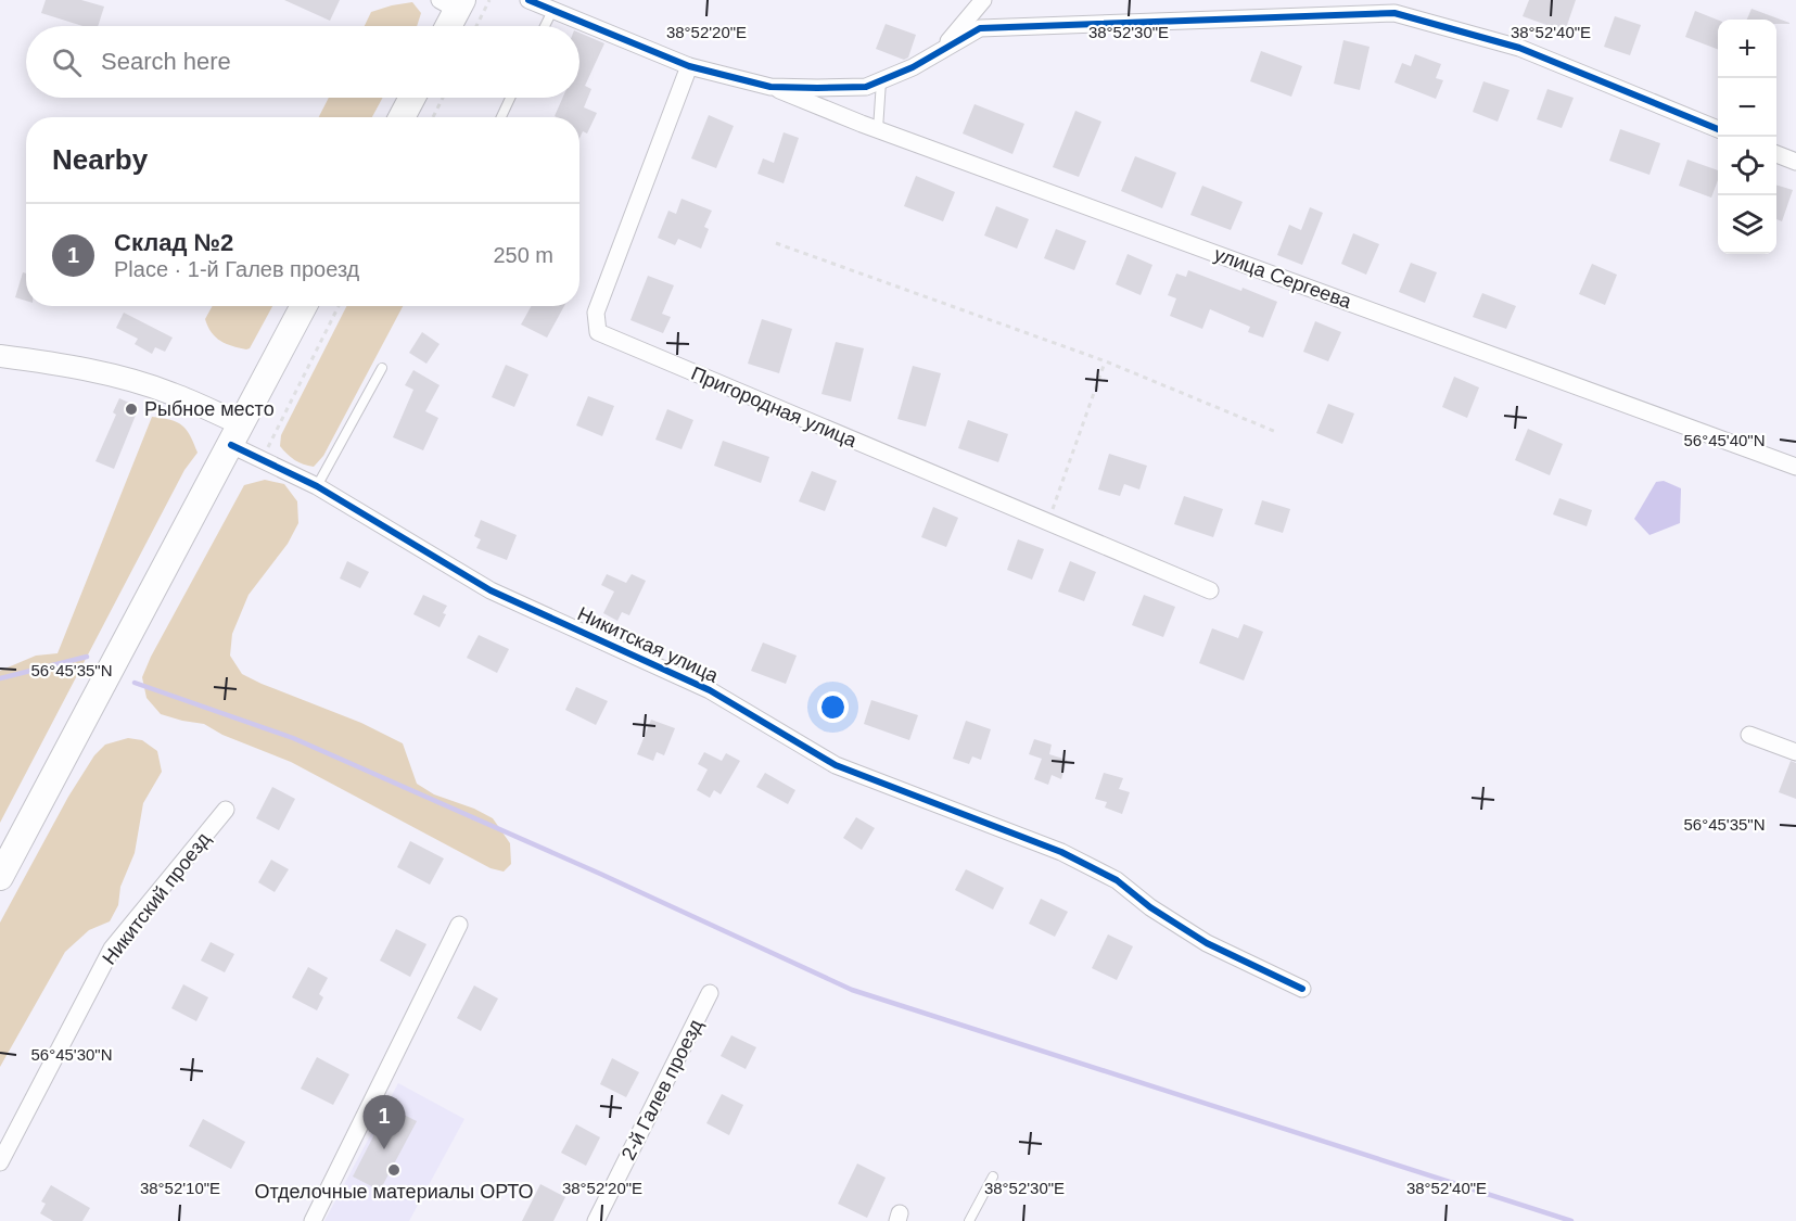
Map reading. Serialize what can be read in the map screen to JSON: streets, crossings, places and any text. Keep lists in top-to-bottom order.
{
  "streets": {
    "street": [
      "улица Сергеева",
      "Пригородная улица",
      "Никитская улица",
      "Никитский проезд",
      "2-й Галев проезд"
    ]
  },
  "places": ["Рыбное место", "Отделочные материалы ОРТО"],
  "page": {
    "map_buttons": ["+", "−"],
    "search": "Search here",
    "heading": "Nearby",
    "list": [
      {
        "mark": "1",
        "name": "Склад №2",
        "note": "Place · 1-й Галев проезд",
        "value": "250 m"
      }
    ],
    "pins": "1"
  },
  "coordinates": [
    "38°52'20\"E",
    "38°52'30\"E",
    "38°52'40\"E",
    "56°45'40\"N",
    "56°45'35\"N",
    "56°45'30\"N",
    "38°52'10\"E"
  ]
}
